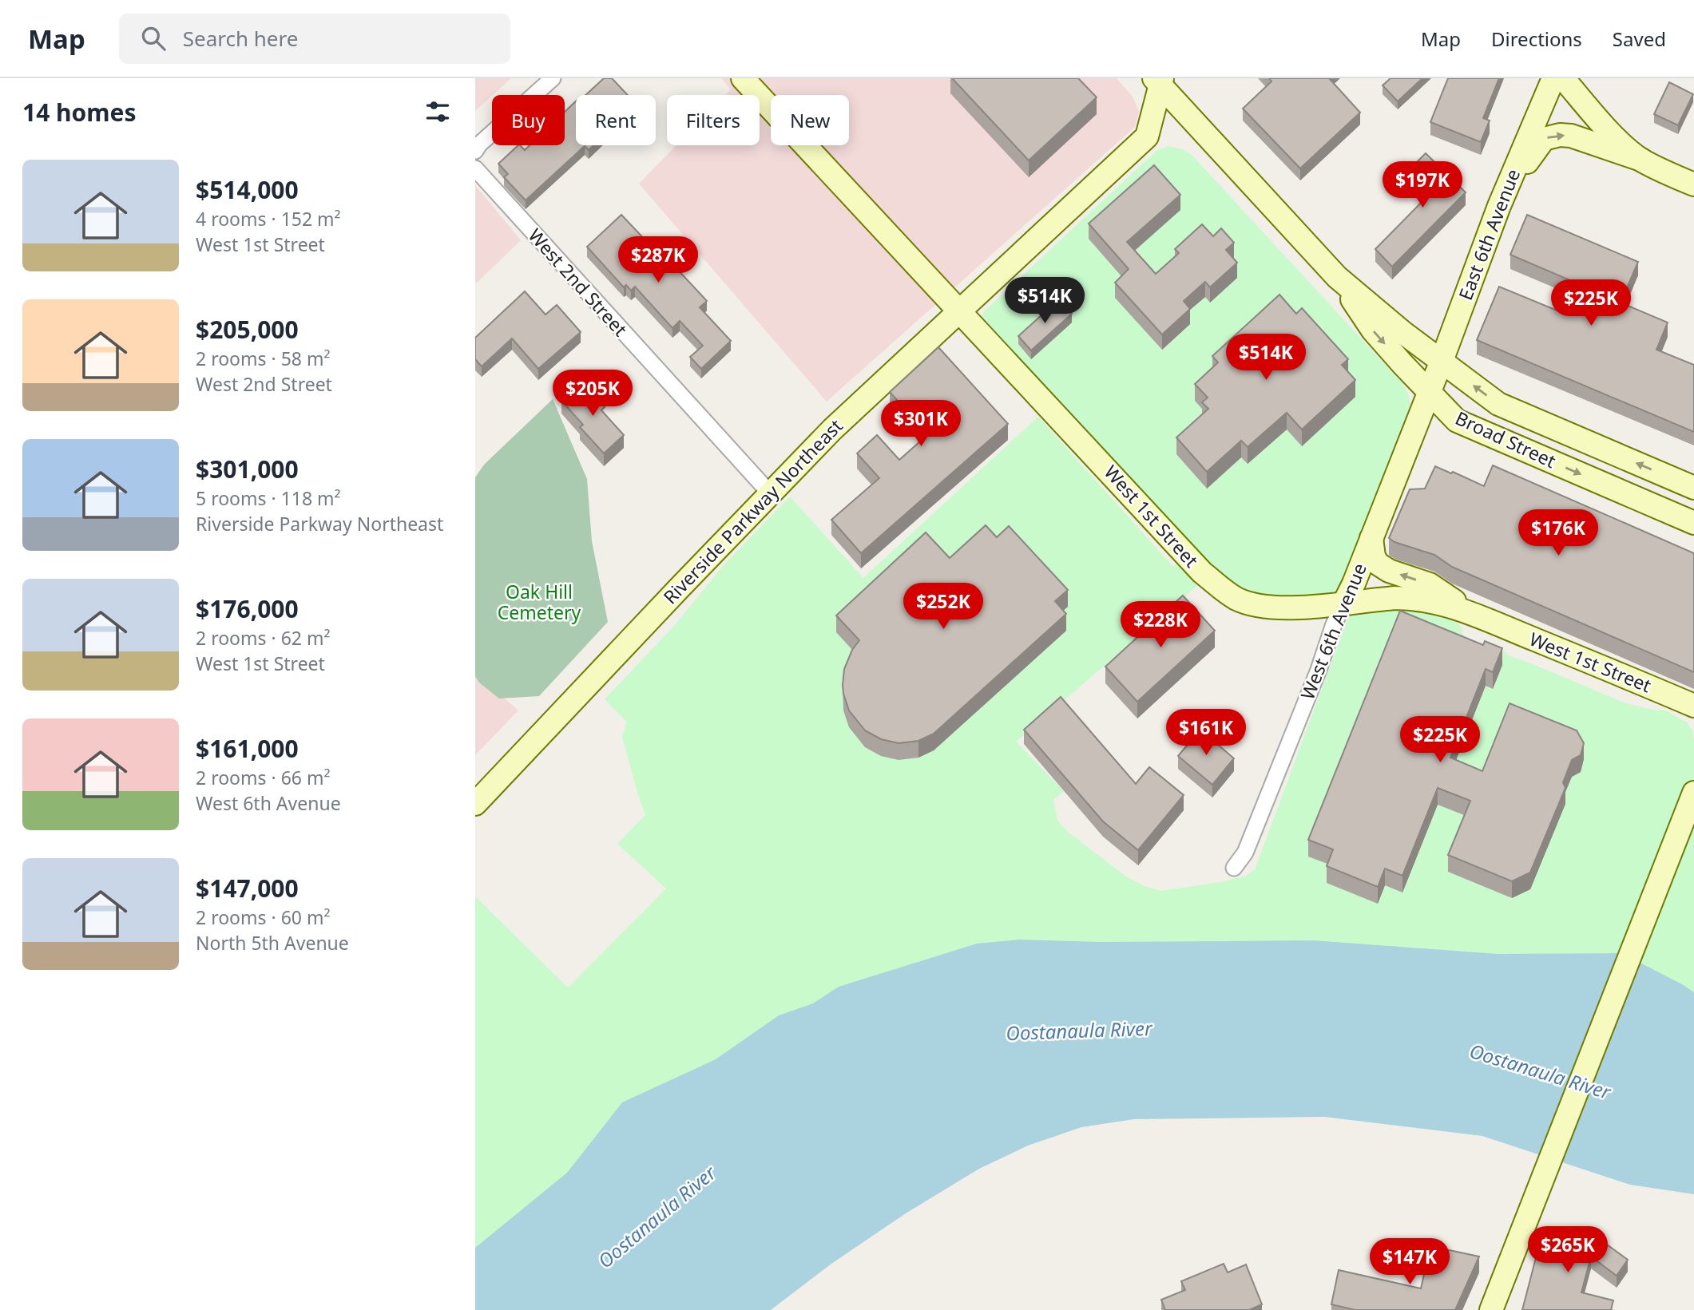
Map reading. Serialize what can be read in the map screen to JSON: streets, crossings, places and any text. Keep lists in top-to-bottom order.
{
  "streets": {
    "street": [
      "East 6th Avenue",
      "West 2nd Street",
      "Broad Street",
      "Riverside Parkway Northeast",
      "West 1st Street",
      "West 6th Avenue"
    ]
  },
  "crossings": [
    ["East 6th Avenue", "Broad Street"],
    ["East 6th Avenue", "West 6th Avenue"],
    ["West 2nd Street", "Riverside Parkway Northeast"],
    ["Broad Street", "Riverside Parkway Northeast"],
    ["Broad Street", "West 6th Avenue"],
    ["Riverside Parkway Northeast", "West 1st Street"],
    ["West 1st Street", "West 6th Avenue"]
  ],
  "water": ["Oostanaula River"],
  "parks": ["Oak Hill Cemetery"],
  "page": {
    "header": "Map",
    "search": "Search here",
    "nav": ["Map", "Directions", "Saved"],
    "heading": "14 homes",
    "chip": [
      "Buy",
      "Rent",
      "Filters",
      "New"
    ],
    "list": [
      {
        "name": "$514,000",
        "note": "4 rooms · 152 m² · West 1st Street"
      },
      {
        "name": "$205,000",
        "note": "2 rooms · 58 m² · West 2nd Street"
      },
      {
        "name": "$301,000",
        "note": "5 rooms · 118 m² · Riverside Parkway Northeast"
      },
      {
        "name": "$176,000",
        "note": "2 rooms · 62 m² · West 1st Street"
      },
      {
        "name": "$161,000",
        "note": "2 rooms · 66 m² · West 6th Avenue"
      },
      {
        "name": "$147,000",
        "note": "2 rooms · 60 m² · North 5th Avenue"
      }
    ],
    "price": [
      "$197K",
      "$287K",
      "$514K",
      "$225K",
      "$514K",
      "$205K",
      "$301K",
      "$176K",
      "$252K",
      "$228K",
      "$161K",
      "$225K",
      "$265K",
      "$147K"
    ]
  }
}
